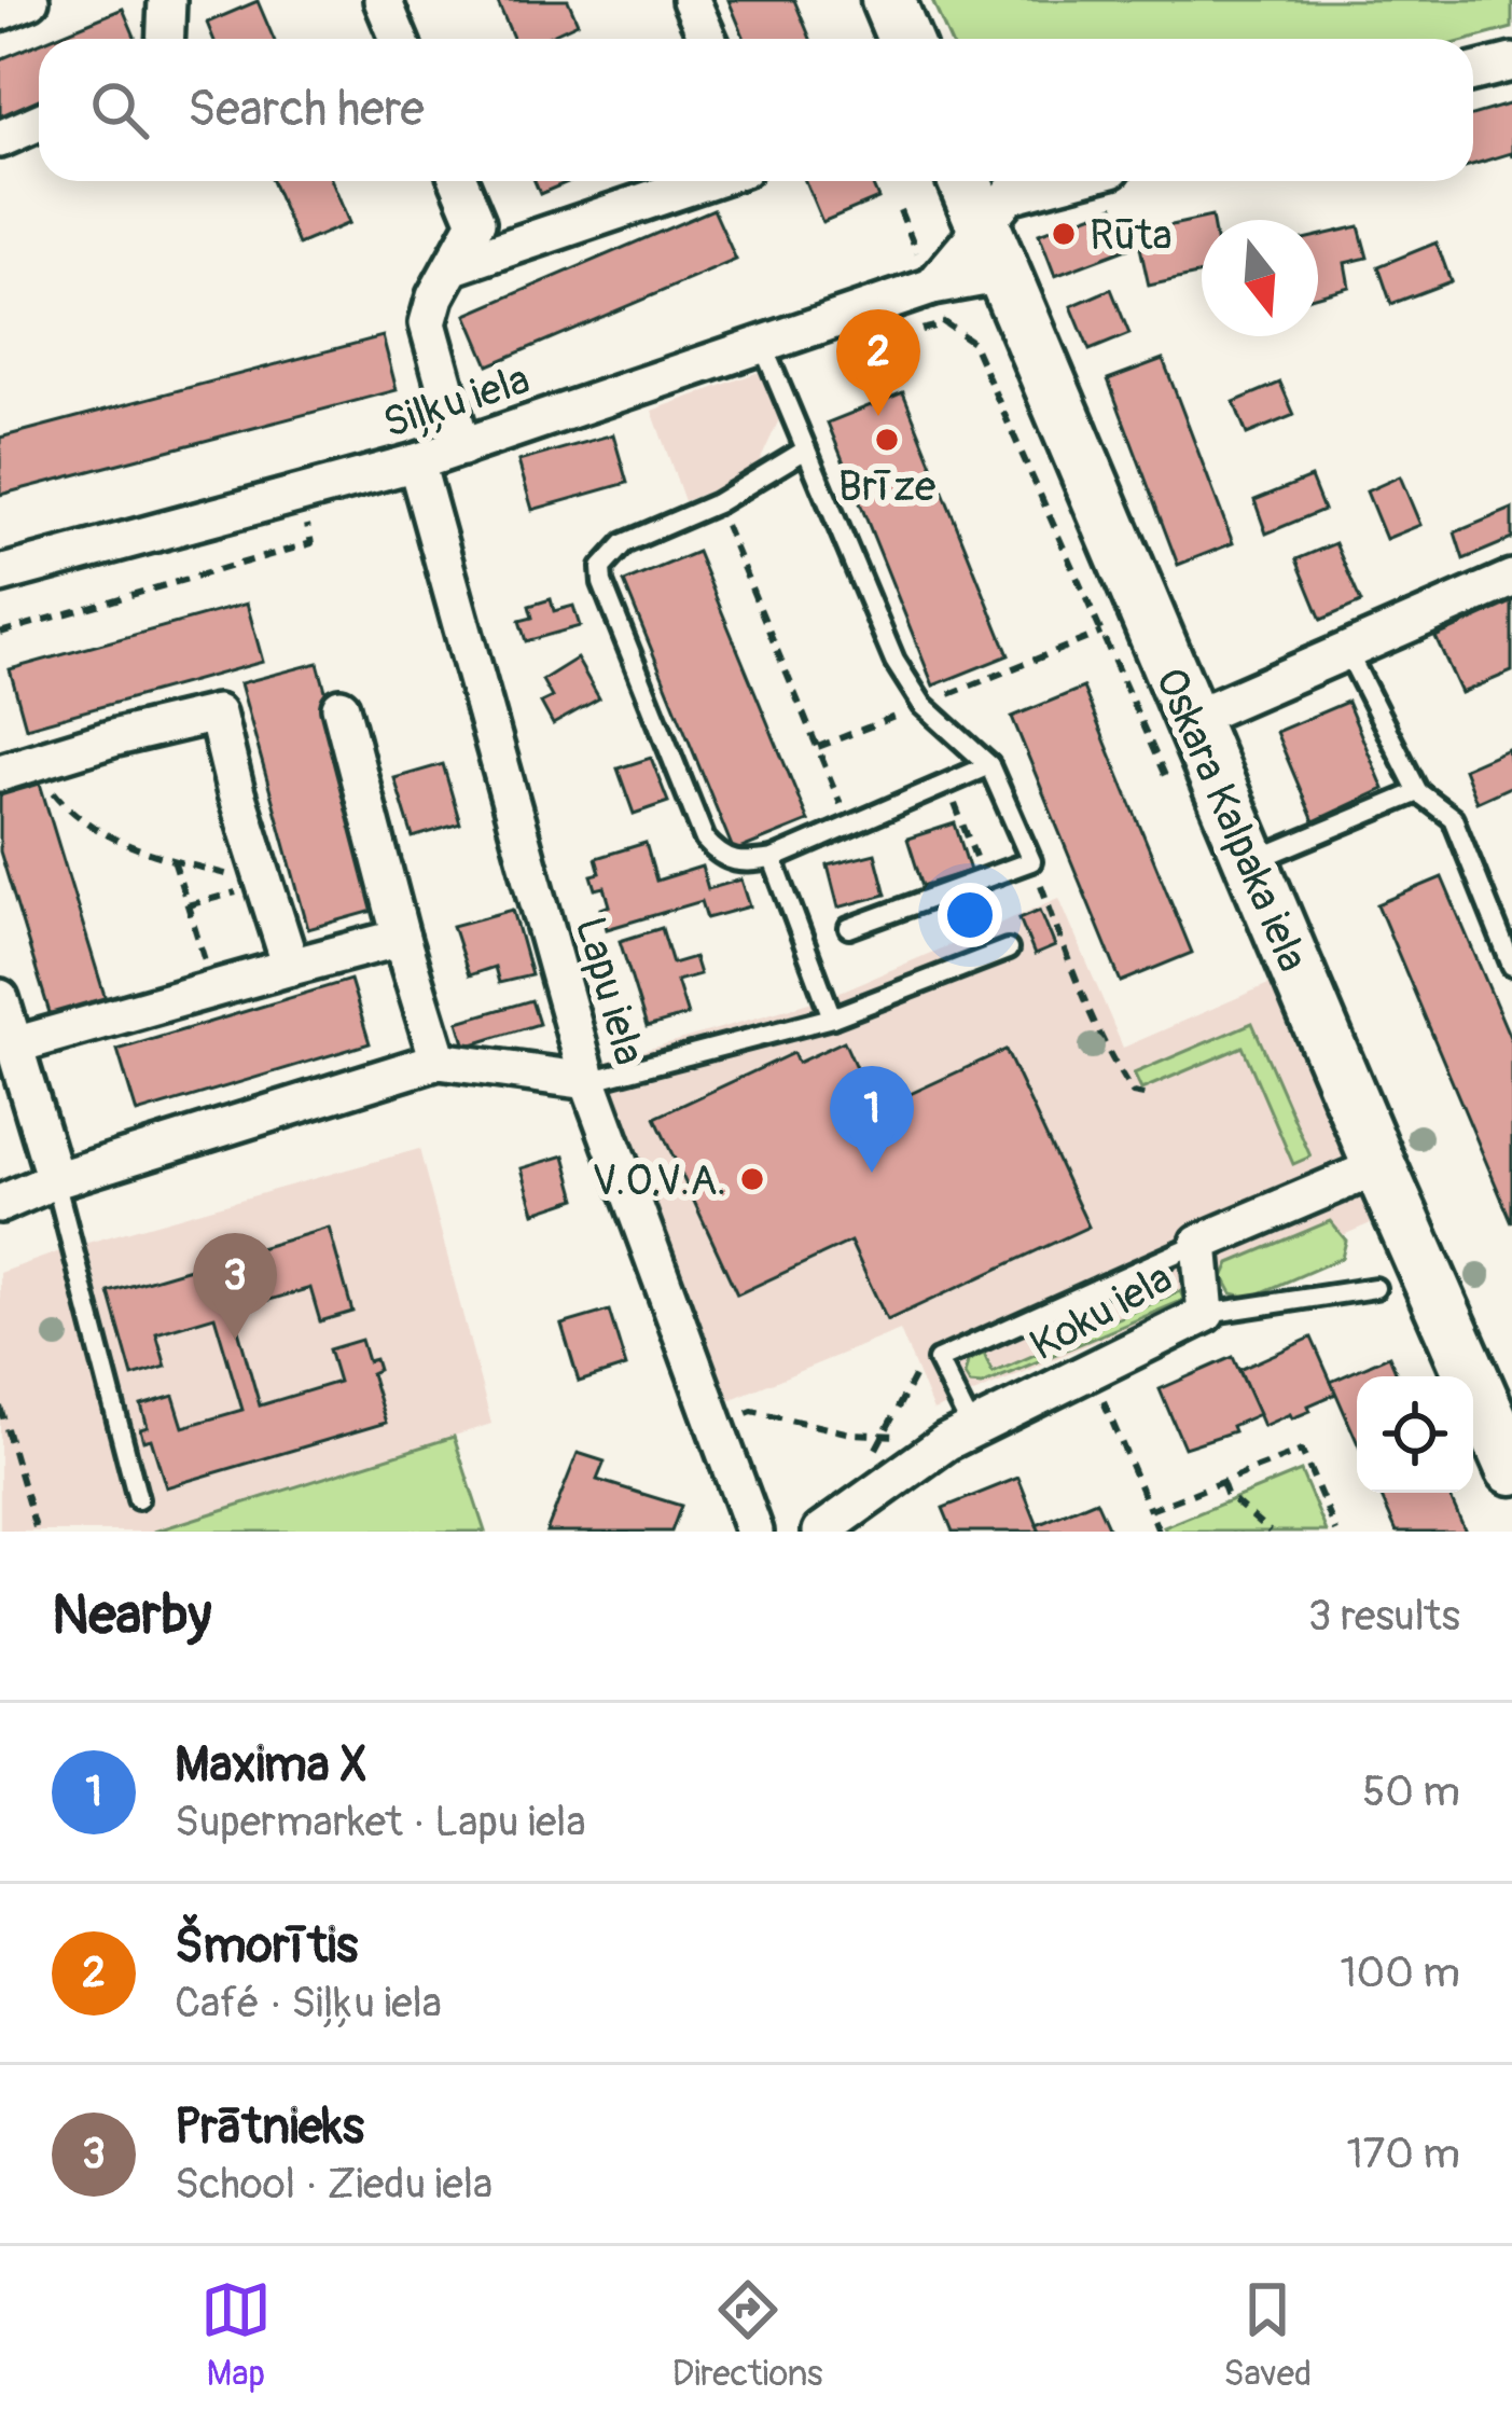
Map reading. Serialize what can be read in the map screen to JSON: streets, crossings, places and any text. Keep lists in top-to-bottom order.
{
  "streets": {
    "main road": ["Oskara Kalpaka iela"],
    "street": ["Siļķu iela", "Lapu iela", "Koku iela"]
  },
  "crossings": [
    ["Siļķu iela", "Oskara Kalpaka iela"],
    ["Siļķu iela", "Lapu iela"],
    ["Oskara Kalpaka iela", "Koku iela"]
  ],
  "places": ["Rūta", "Brīze", "V.O.V.A."],
  "north": "bottom",
  "page": {
    "search": "Search here",
    "pins": ["2", "1", "3"],
    "heading": ["Nearby", "3 results"],
    "list": [
      {
        "mark": "1",
        "name": "Maxima X",
        "note": "Supermarket · Lapu iela",
        "value": "50 m"
      },
      {
        "mark": "2",
        "name": "Šmorītis",
        "note": "Café · Siļķu iela",
        "value": "100 m"
      },
      {
        "mark": "3",
        "name": "Prātnieks",
        "note": "School · Ziedu iela",
        "value": "170 m"
      }
    ],
    "nav": ["Map", "Directions", "Saved"]
  }
}
